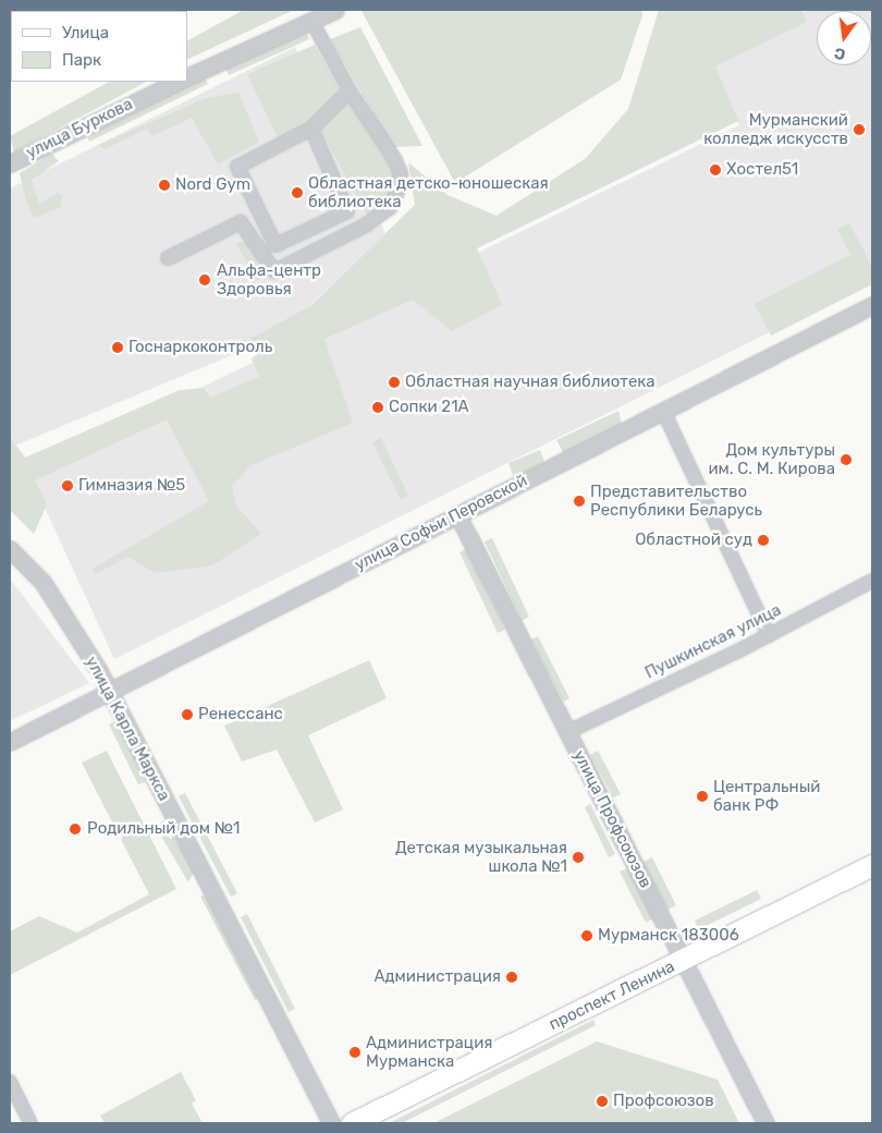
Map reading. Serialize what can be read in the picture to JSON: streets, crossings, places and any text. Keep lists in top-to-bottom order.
{
  "streets": {
    "main road": ["проспект Ленина"],
    "street": [
      "улица Буркова",
      "улица Софьи Перовской",
      "Пушкинская улица",
      "улица Карла Маркса",
      "улица Профсоюзов"
    ]
  },
  "crossings": [
    ["улица Софьи Перовской", "улица Карла Маркса"],
    ["улица Софьи Перовской", "улица Профсоюзов"],
    ["Пушкинская улица", "улица Профсоюзов"],
    ["улица Профсоюзов", "проспект Ленина"]
  ],
  "places": [
    "Мурманский колледж искусств",
    "Хостел51",
    "Nord Gym",
    "Областная детско-юношеская библиотека",
    "Альфа-центр Здоровья",
    "Госнаркоконтроль",
    "Областная научная библиотека",
    "Сопки 21А",
    "Дом культуры им. С. М. Кирова",
    "Гимназия №5",
    "Представительство Республики Беларусь",
    "Областной суд",
    "Ренессанс",
    "Центральный банк РФ",
    "Родильный дом №1",
    "Детская музыкальная школа №1",
    "Мурманск 183006",
    "Администрация",
    "Администрация Мурманска",
    "Профсоюзов"
  ],
  "legend": ["Улица", "Парк"],
  "north": "bottom"
}
